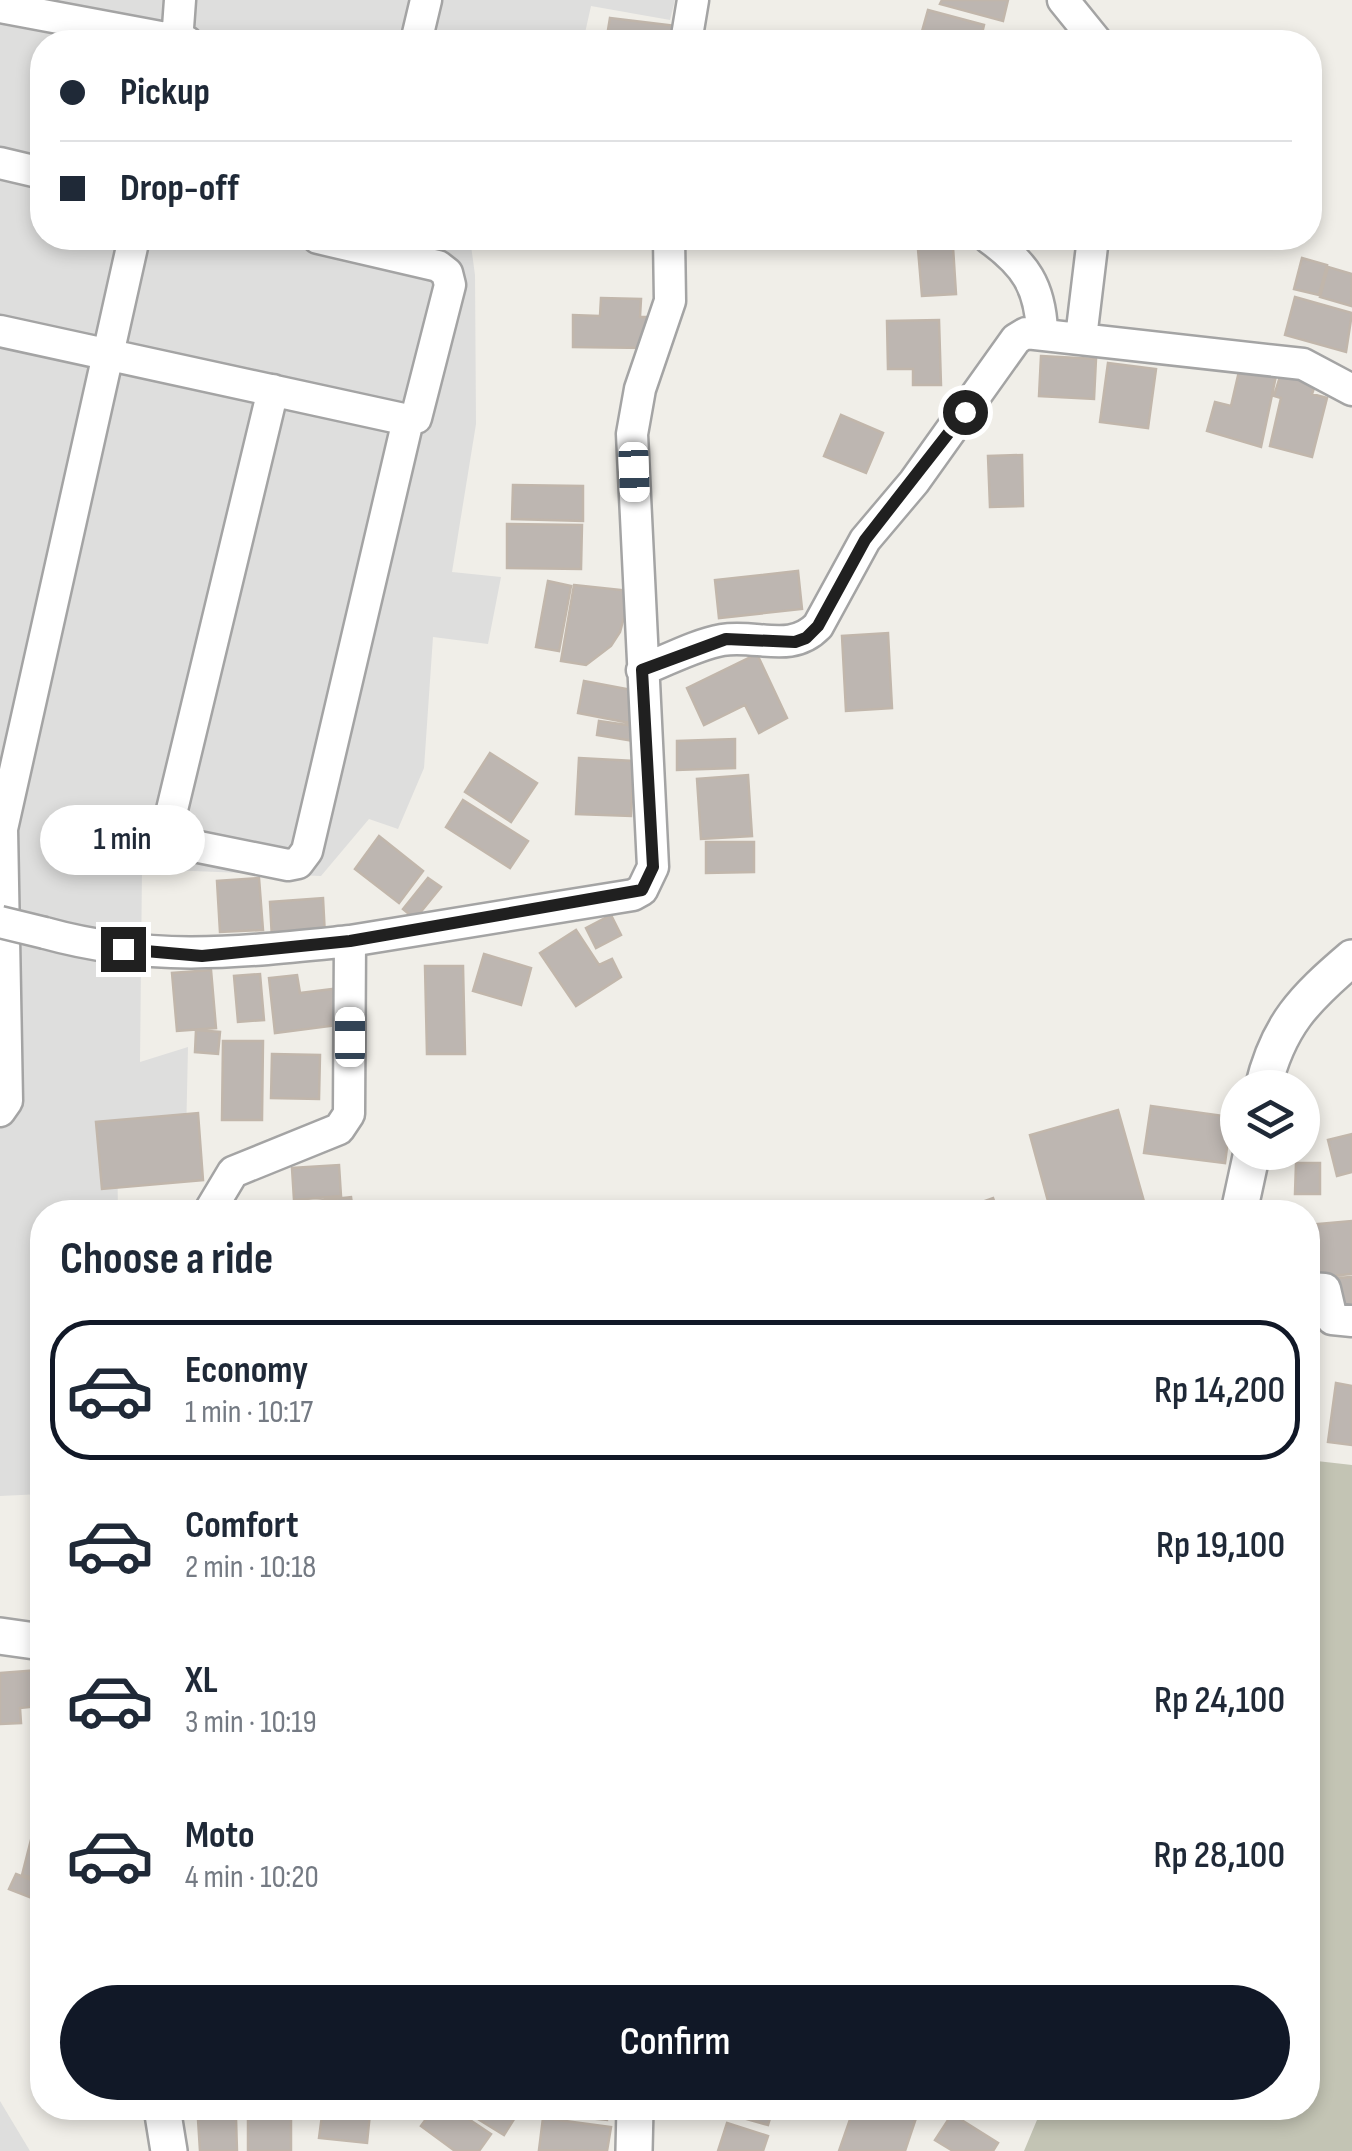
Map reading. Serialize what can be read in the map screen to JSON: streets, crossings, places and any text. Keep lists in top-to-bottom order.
{
  "page": {
    "banner": ["Pickup", "Drop-off"],
    "bubble": "1 min",
    "heading": "Choose a ride",
    "list": [
      {
        "name": "Economy",
        "note": "1 min · 10:17",
        "value": "Rp 14,200"
      },
      {
        "name": "Comfort",
        "note": "2 min · 10:18",
        "value": "Rp 19,100"
      },
      {
        "name": "XL",
        "note": "3 min · 10:19",
        "value": "Rp 24,100"
      },
      {
        "name": "Moto",
        "note": "4 min · 10:20",
        "value": "Rp 28,100"
      }
    ],
    "buttons": "Confirm"
  }
}
